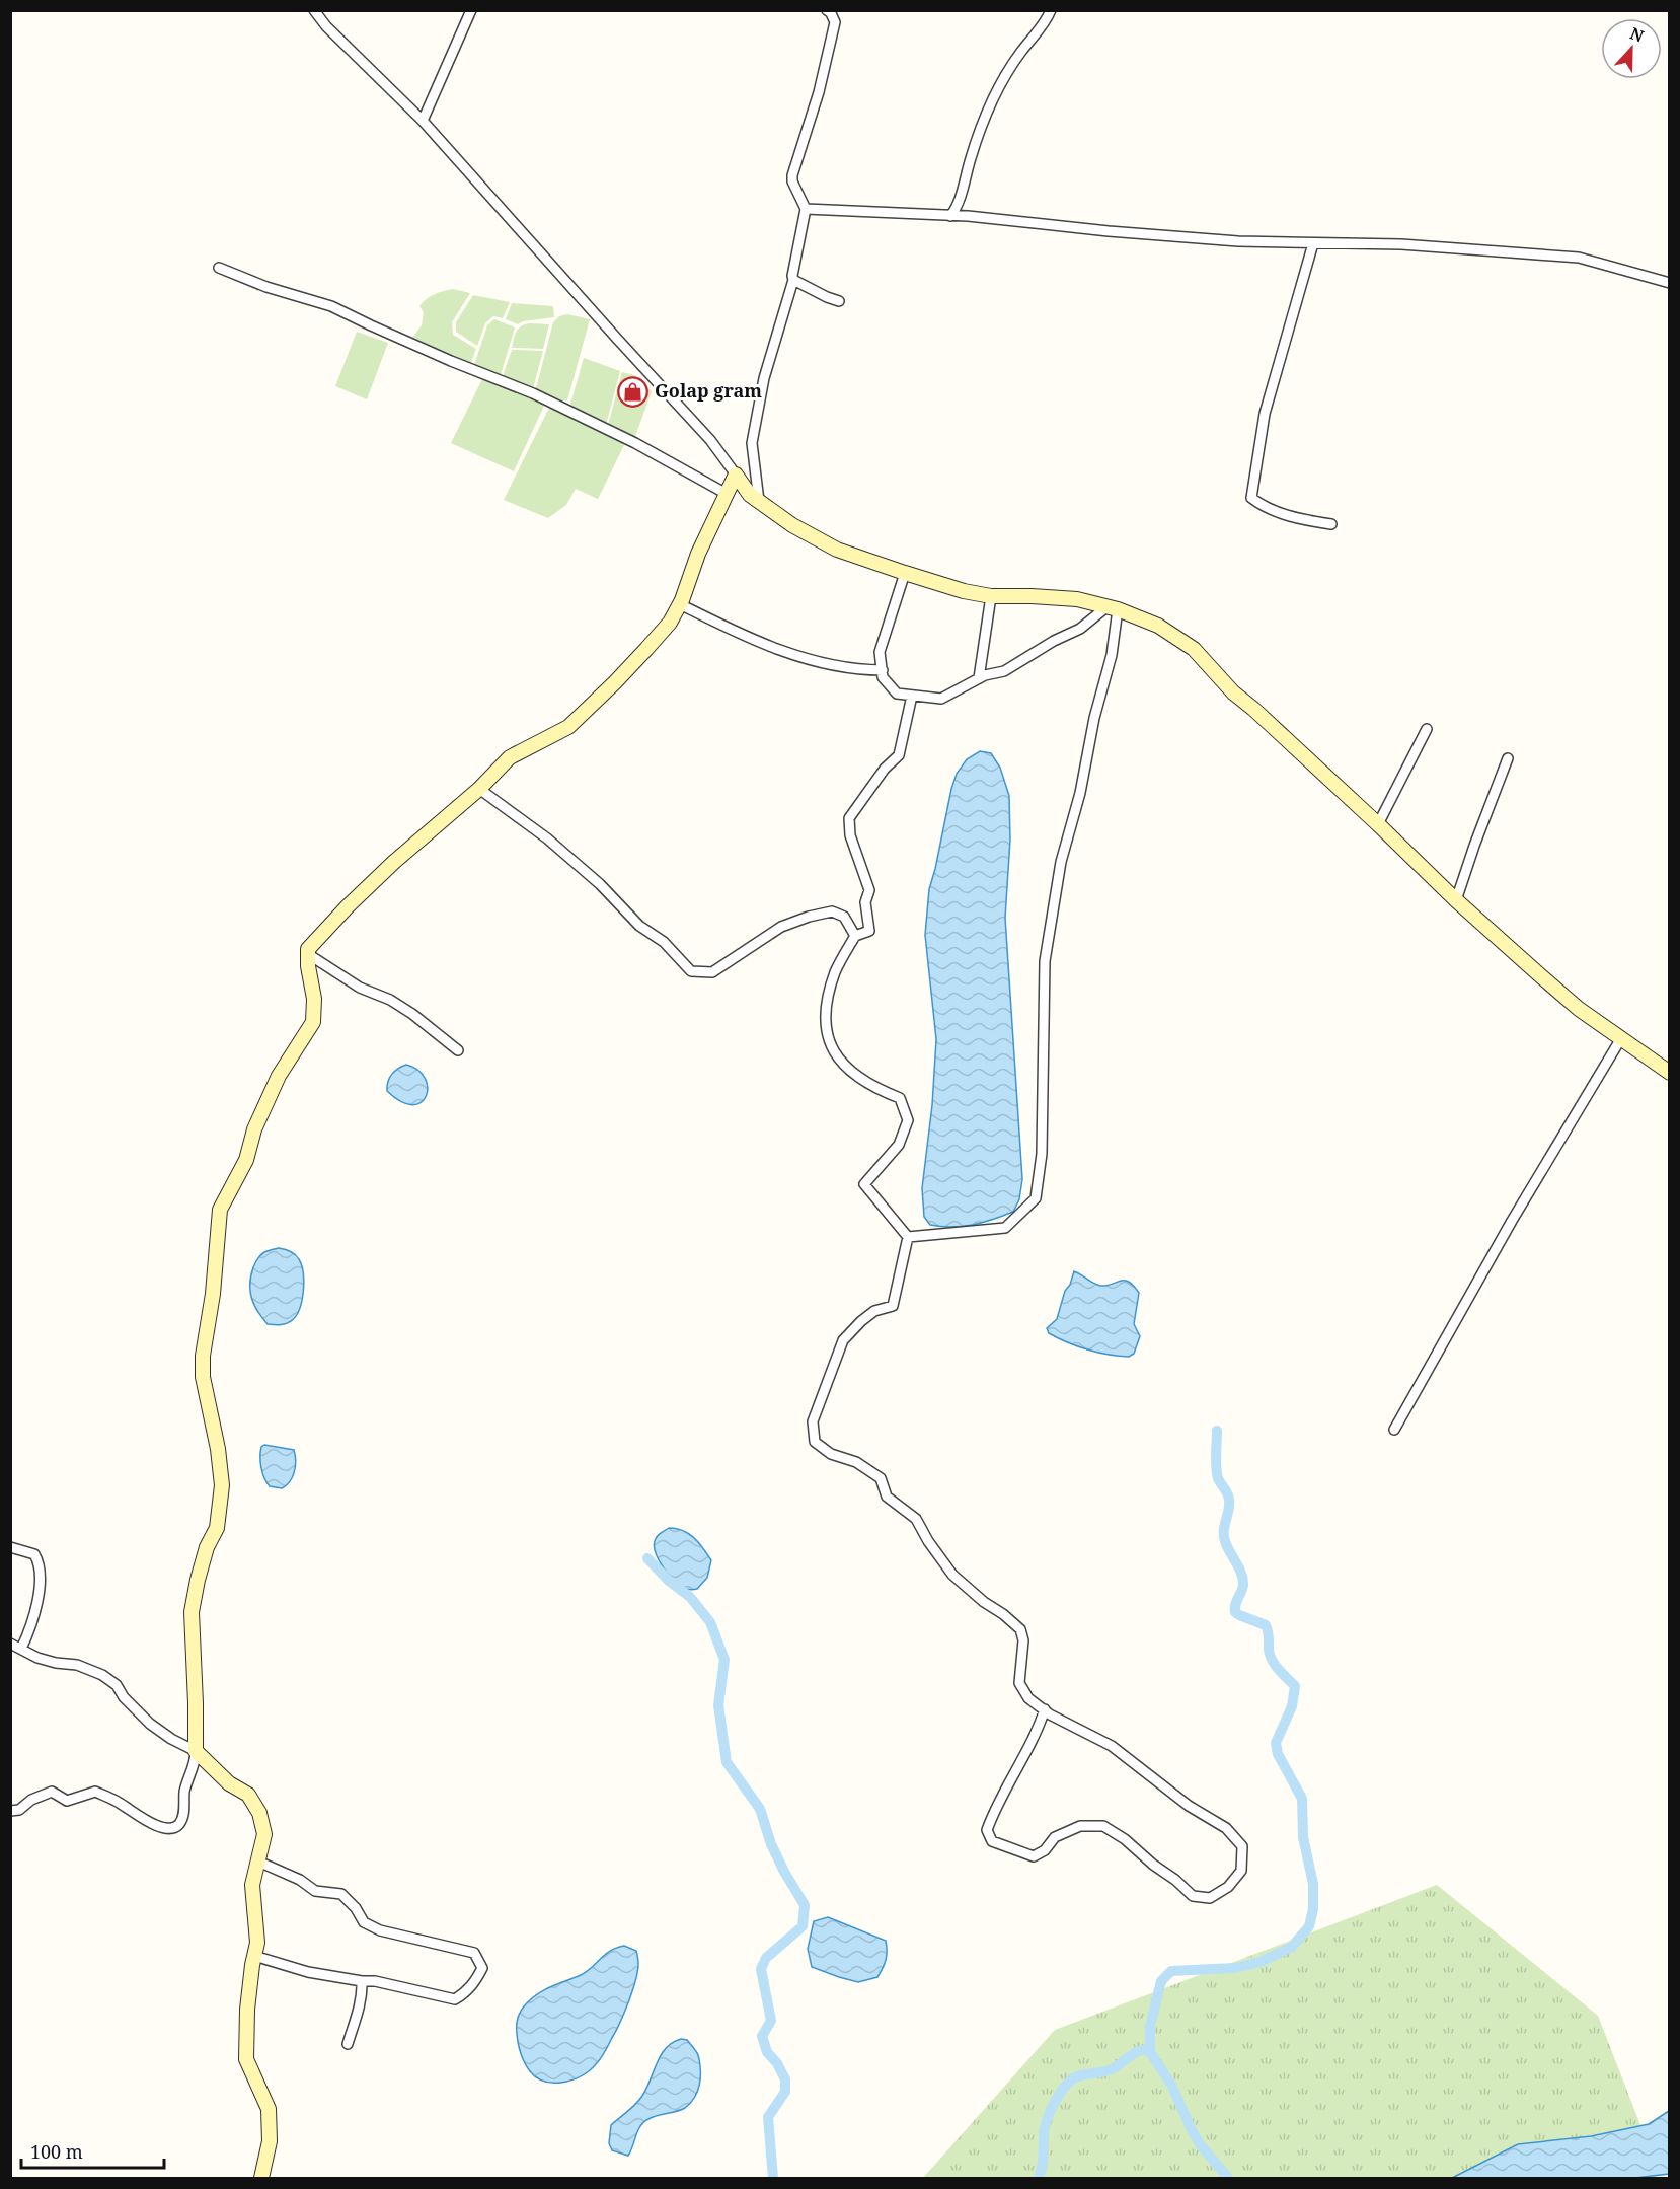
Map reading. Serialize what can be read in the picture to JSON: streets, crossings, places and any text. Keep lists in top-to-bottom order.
{
  "places": {
    "shop": ["Golap gram"]
  },
  "scale_bar": "100 m",
  "north": "top"
}
